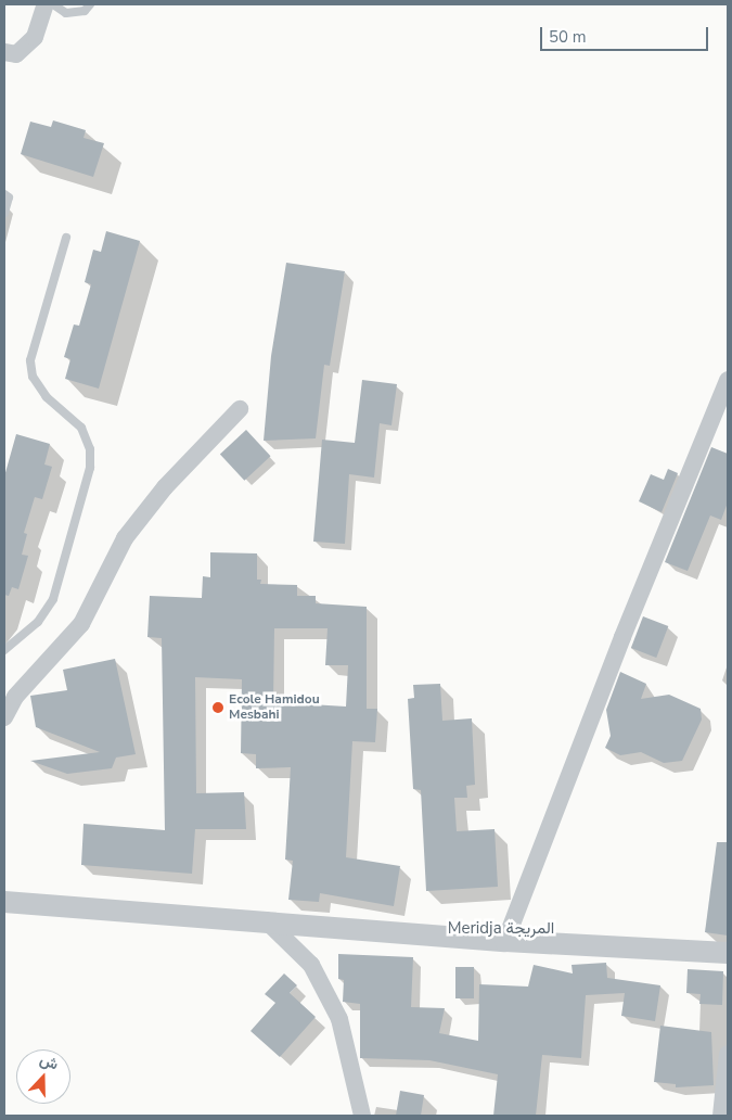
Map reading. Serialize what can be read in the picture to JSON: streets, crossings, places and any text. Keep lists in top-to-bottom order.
{
  "districts": ["Meridja المريجة"],
  "places": ["Ecole Hamidou Mesbahi"],
  "scale_bar": "50 m",
  "north": "top"
}
